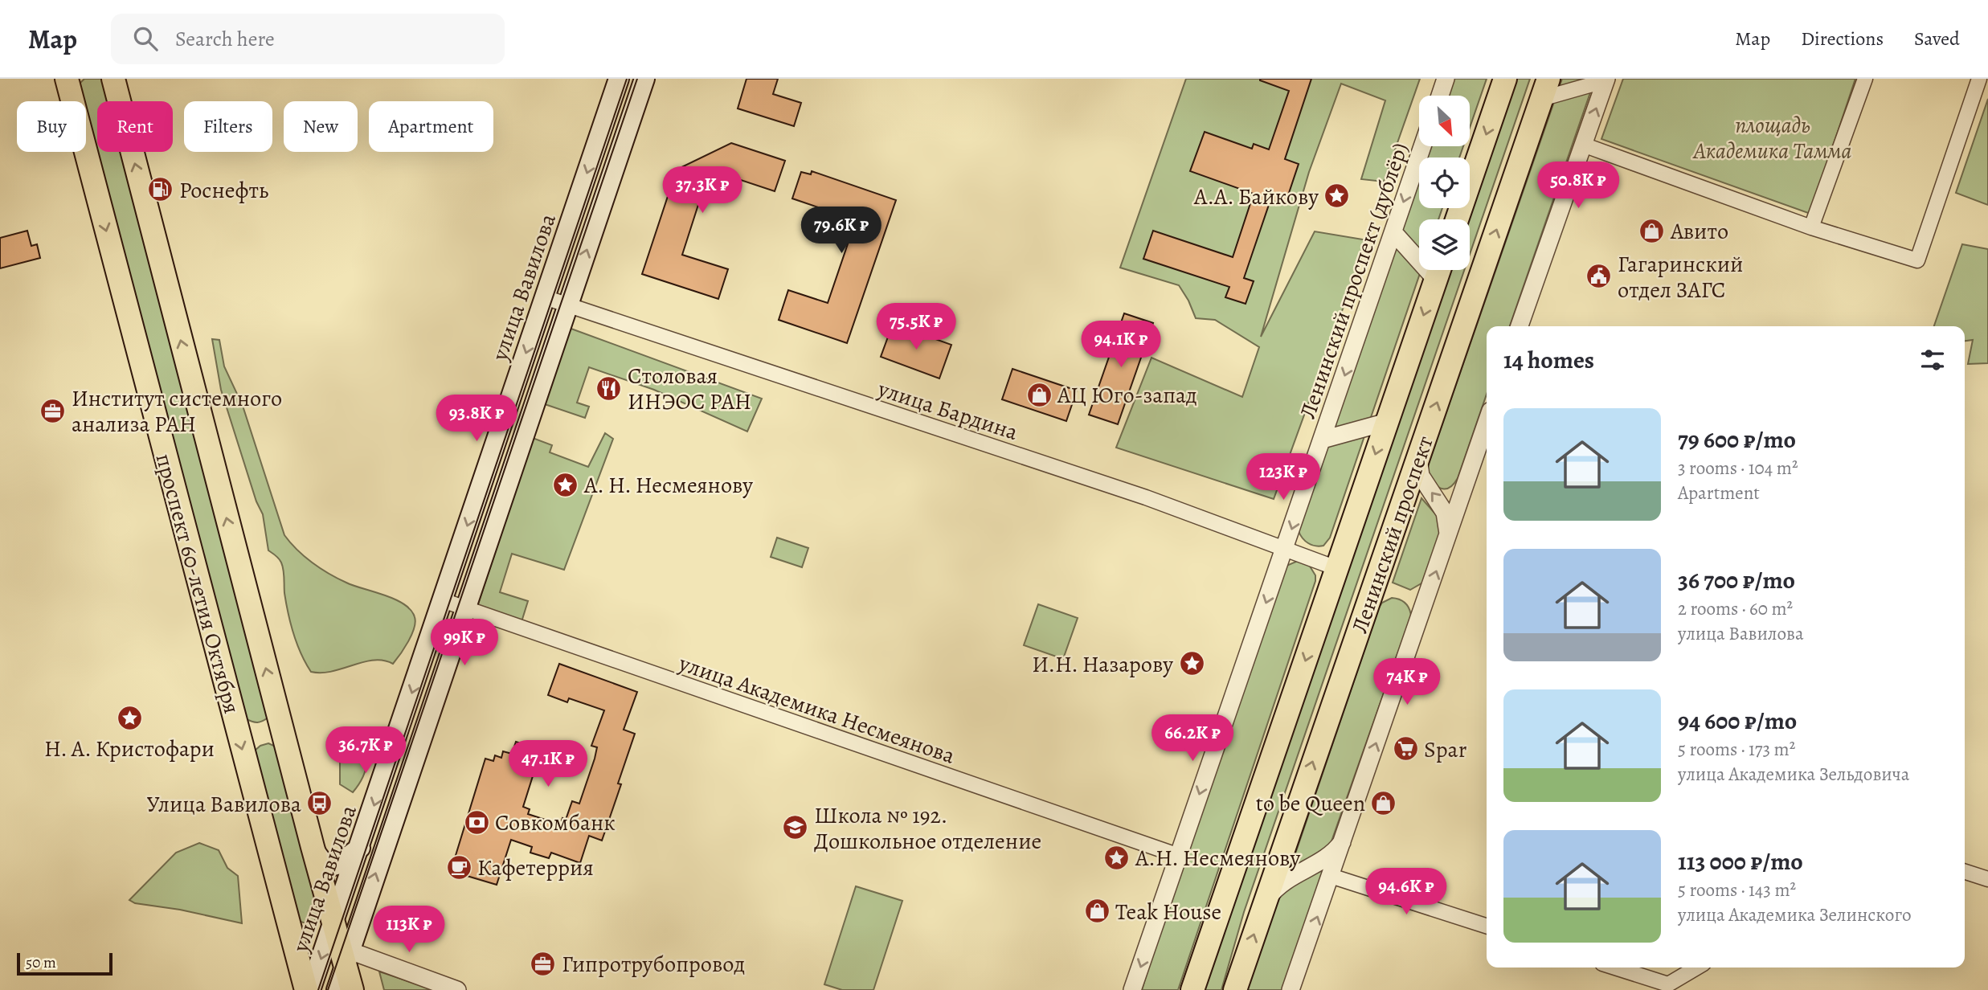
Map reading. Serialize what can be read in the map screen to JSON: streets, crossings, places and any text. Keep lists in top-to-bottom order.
{
  "streets": {
    "main road": ["улица Вавилова", "Ленинский проспект", "проспект 60-летия Октября"],
    "street": ["Ленинский проспект (дублёр)", "улица Бардина", "улица Академика Несмеянова"]
  },
  "crossings": [
    ["Ленинский проспект (дублёр)", "улица Бардина"],
    ["Ленинский проспект (дублёр)", "улица Академика Несмеянова"],
    ["улица Вавилова", "улица Бардина"],
    ["улица Вавилова", "проспект 60-летия Октября"],
    ["улица Вавилова", "улица Академика Несмеянова"],
    ["улица Бардина", "Ленинский проспект"]
  ],
  "parks": ["площадь Академика Тамма"],
  "places": {
    "fuel station": ["Роснефть"],
    "place": [
      "А.А. Байкову",
      "А. Н. Несмеянову",
      "И.Н. Назарову",
      "Н. А. Кристофари",
      "А.Н. Несмеянову"
    ],
    "shop": [
      "Авито",
      "АЦ Юго-запад",
      "to be Queen",
      "Teak House"
    ],
    "public building": ["Гагаринский отдел ЗАГС"],
    "restaurant": ["Столовая ИНЭОС РАН"],
    "office": ["Институт системного анализа РАН", "Гипротрубопровод"],
    "supermarket": ["Spar"],
    "bus stop": ["Улица Вавилова"],
    "bank": ["Совкомбанк"],
    "school or university": ["Школа № 192. Дошкольное отделение"],
    "cafe": ["Кафетеррия"]
  },
  "scale_bar": "50 m",
  "north": "bottom right",
  "page": {
    "header": "Map",
    "search": "Search here",
    "nav": ["Map", "Directions", "Saved"],
    "chip": [
      "Buy",
      "Rent",
      "Filters",
      "New",
      "Apartment"
    ],
    "price": [
      "50.8K ₽",
      "37.3K ₽",
      "79.6K ₽",
      "75.5K ₽",
      "94.1K ₽",
      "93.8K ₽",
      "123K ₽",
      "99K ₽",
      "74K ₽",
      "66.2K ₽",
      "36.7K ₽",
      "47.1K ₽",
      "94.6K ₽",
      "113K ₽"
    ],
    "heading": "14 homes",
    "list": [
      {
        "name": "79 600 ₽/mo",
        "note": "3 rooms · 104 m² · Apartment"
      },
      {
        "name": "36 700 ₽/mo",
        "note": "2 rooms · 60 m² · улица Вавилова"
      },
      {
        "name": "94 600 ₽/mo",
        "note": "5 rooms · 173 m² · улица Академика Зельдовича"
      },
      {
        "name": "113 000 ₽/mo",
        "note": "5 rooms · 143 m² · улица Академика Зелинского"
      }
    ],
    "scale": "50 m"
  }
}
